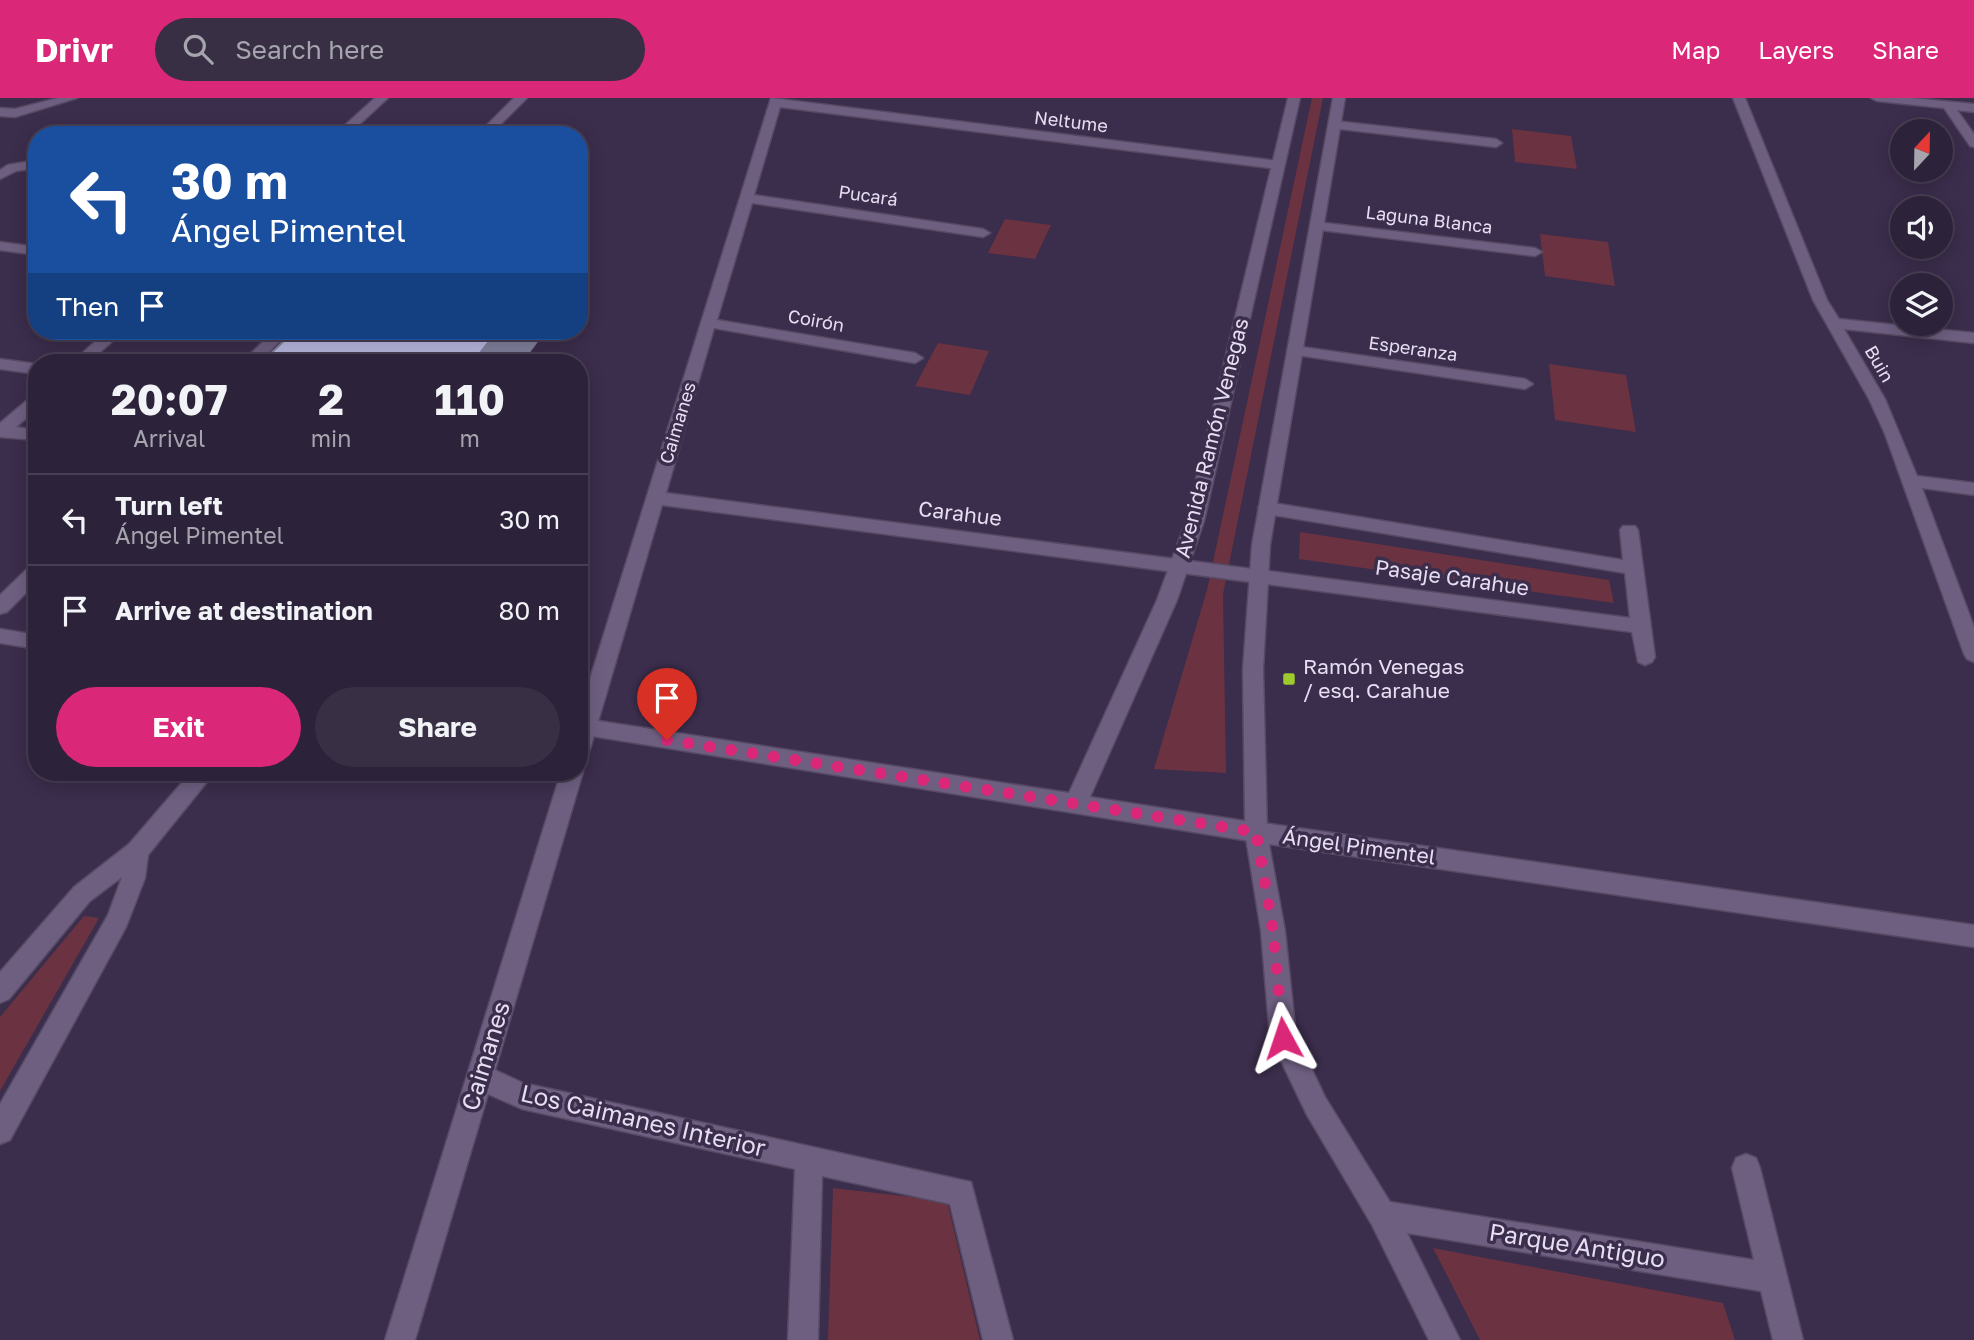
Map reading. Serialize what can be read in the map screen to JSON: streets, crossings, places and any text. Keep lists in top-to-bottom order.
{
  "streets": {
    "street": [
      "Neltume",
      "Pucará",
      "Laguna Blanca",
      "Coirón",
      "Esperanza",
      "Buin",
      "Caimanes",
      "Avenida Ramón Venegas",
      "Carahue",
      "Pasaje Carahue",
      "Ángel Pimentel",
      "Los Caimanes Interior",
      "Parque Antiguo"
    ]
  },
  "crossings": [
    ["Neltume", "Caimanes"],
    ["Neltume", "Avenida Ramón Venegas"],
    ["Pucará", "Caimanes"],
    ["Coirón", "Caimanes"],
    ["Caimanes", "Carahue"],
    ["Caimanes", "Los Caimanes Interior"],
    ["Avenida Ramón Venegas", "Carahue"],
    ["Avenida Ramón Venegas", "Ángel Pimentel"],
    ["Carahue", "Pasaje Carahue"]
  ],
  "places": {
    "transit": ["Ramón Venegas / esq. Carahue"]
  },
  "north": "top",
  "page": {
    "header": "Drivr",
    "search": "Search here",
    "nav": ["Map", "Layers", "Share"],
    "turn": ["30 m", "Ángel Pimentel"],
    "then": "Then",
    "eta": [
      "20:07",
      "Arrival",
      "2",
      "min",
      "110",
      "m"
    ],
    "list": [
      {
        "name": "Turn left",
        "note": "Ángel Pimentel",
        "value": "30 m"
      },
      {
        "name": "Arrive at destination",
        "value": "80 m"
      }
    ],
    "buttons": ["Exit", "Share"]
  }
}
